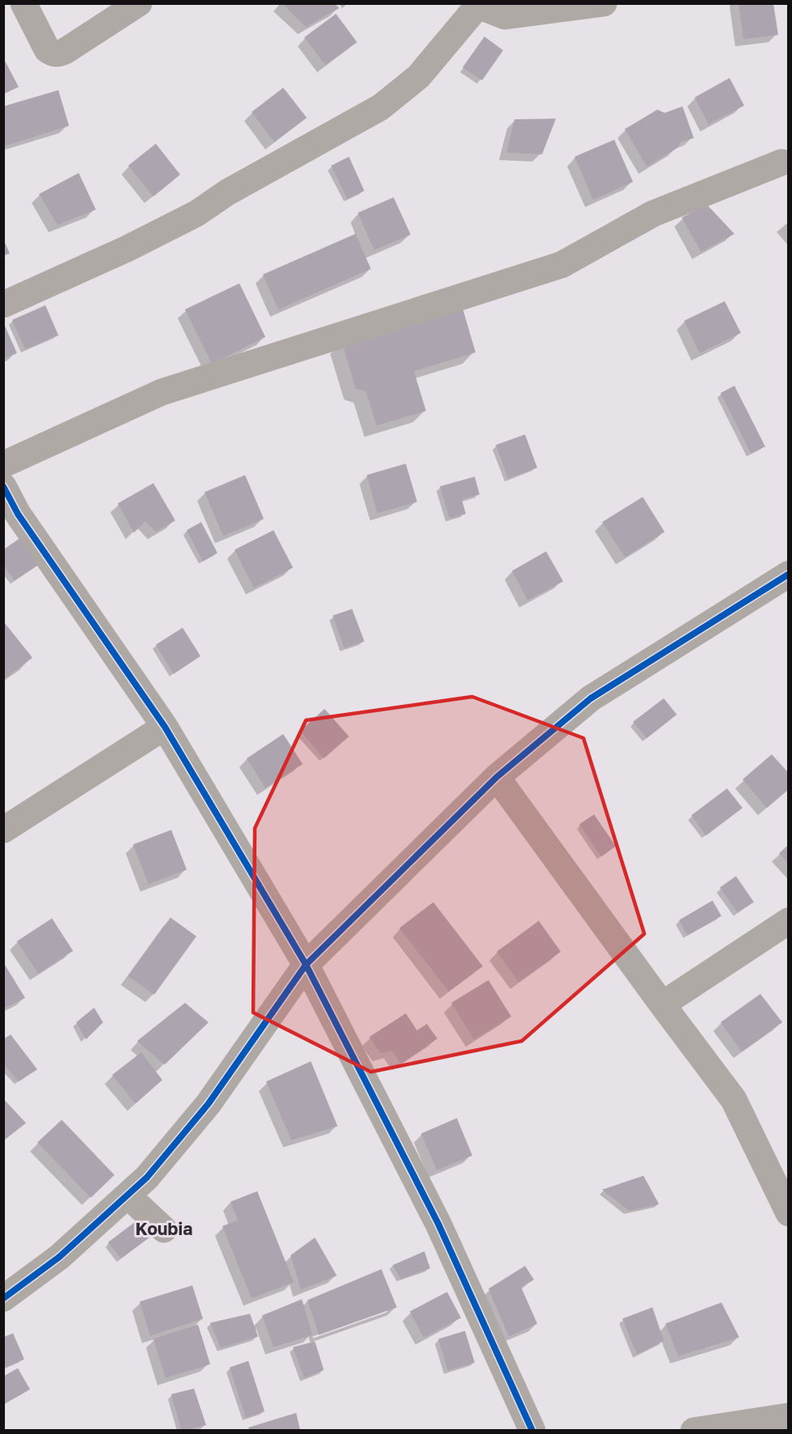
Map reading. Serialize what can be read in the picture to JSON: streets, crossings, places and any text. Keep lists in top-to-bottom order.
{
  "districts": ["Koubia"]
}
